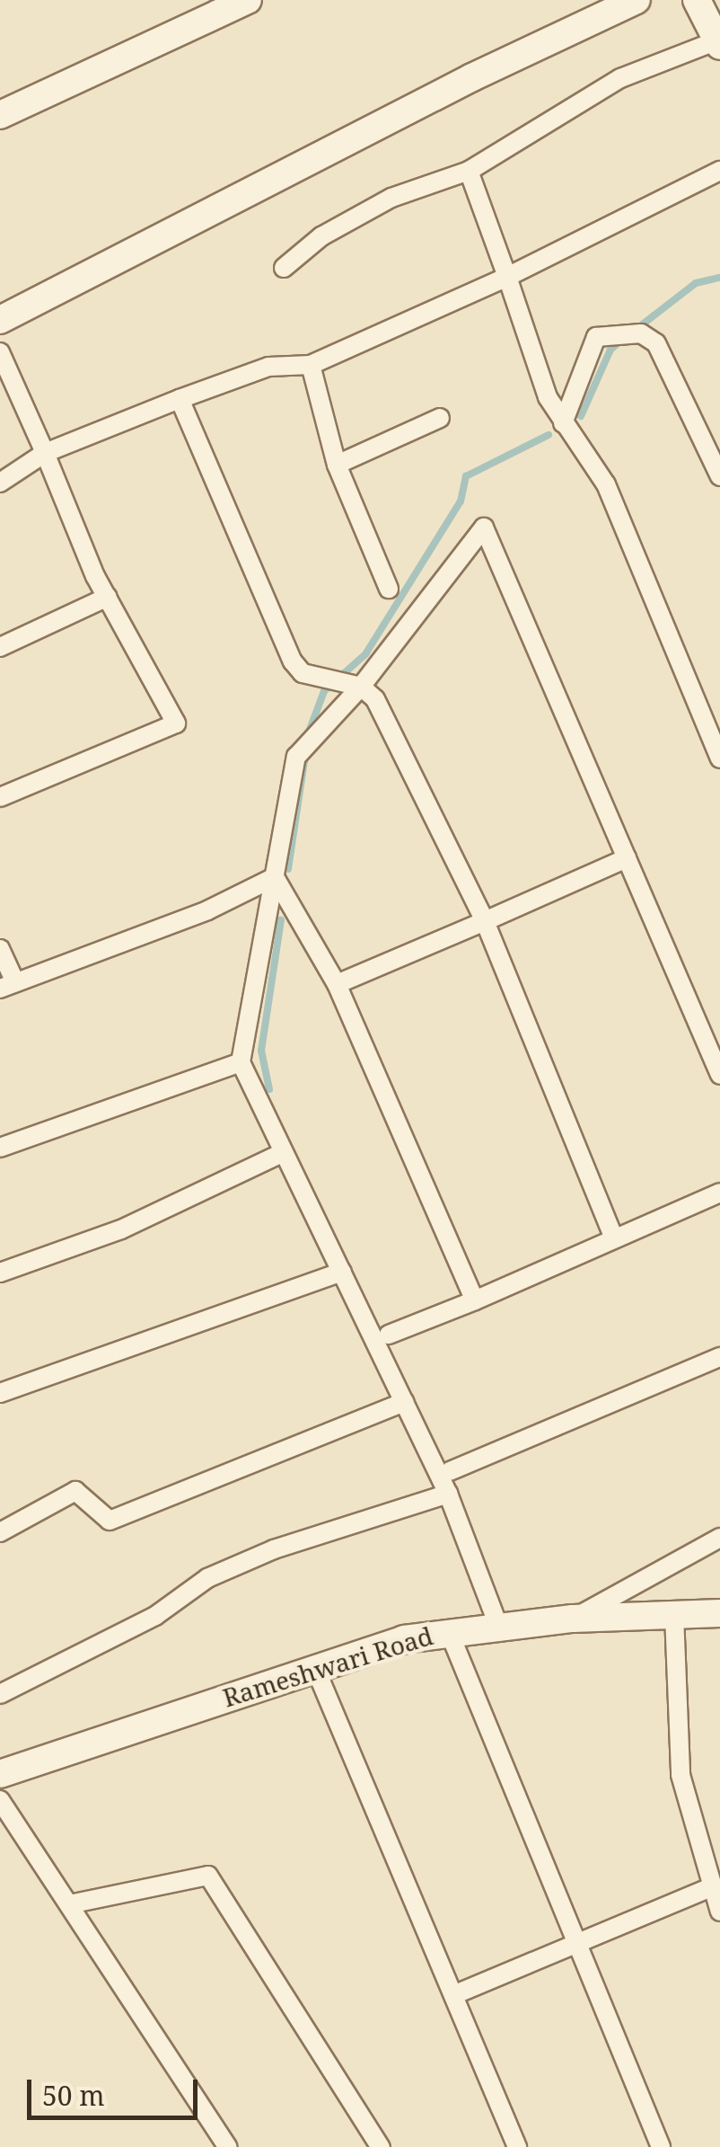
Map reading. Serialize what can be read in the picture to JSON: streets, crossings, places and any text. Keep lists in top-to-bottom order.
{
  "streets": {
    "street": ["Rameshwari Road"]
  },
  "scale_bar": "50 m"
}
